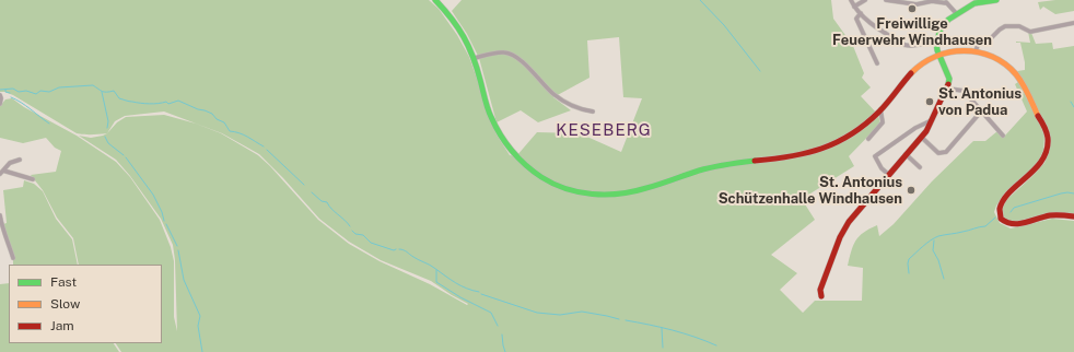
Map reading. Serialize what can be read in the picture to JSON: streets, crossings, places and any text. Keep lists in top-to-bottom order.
{
  "districts": ["KESEBERG"],
  "places": ["Freiwillige Feuerwehr Windhausen", "St. Antonius von Padua", "St. Antonius Schützenhalle Windhausen"],
  "legend": ["Fast", "Slow", "Jam"]
}
